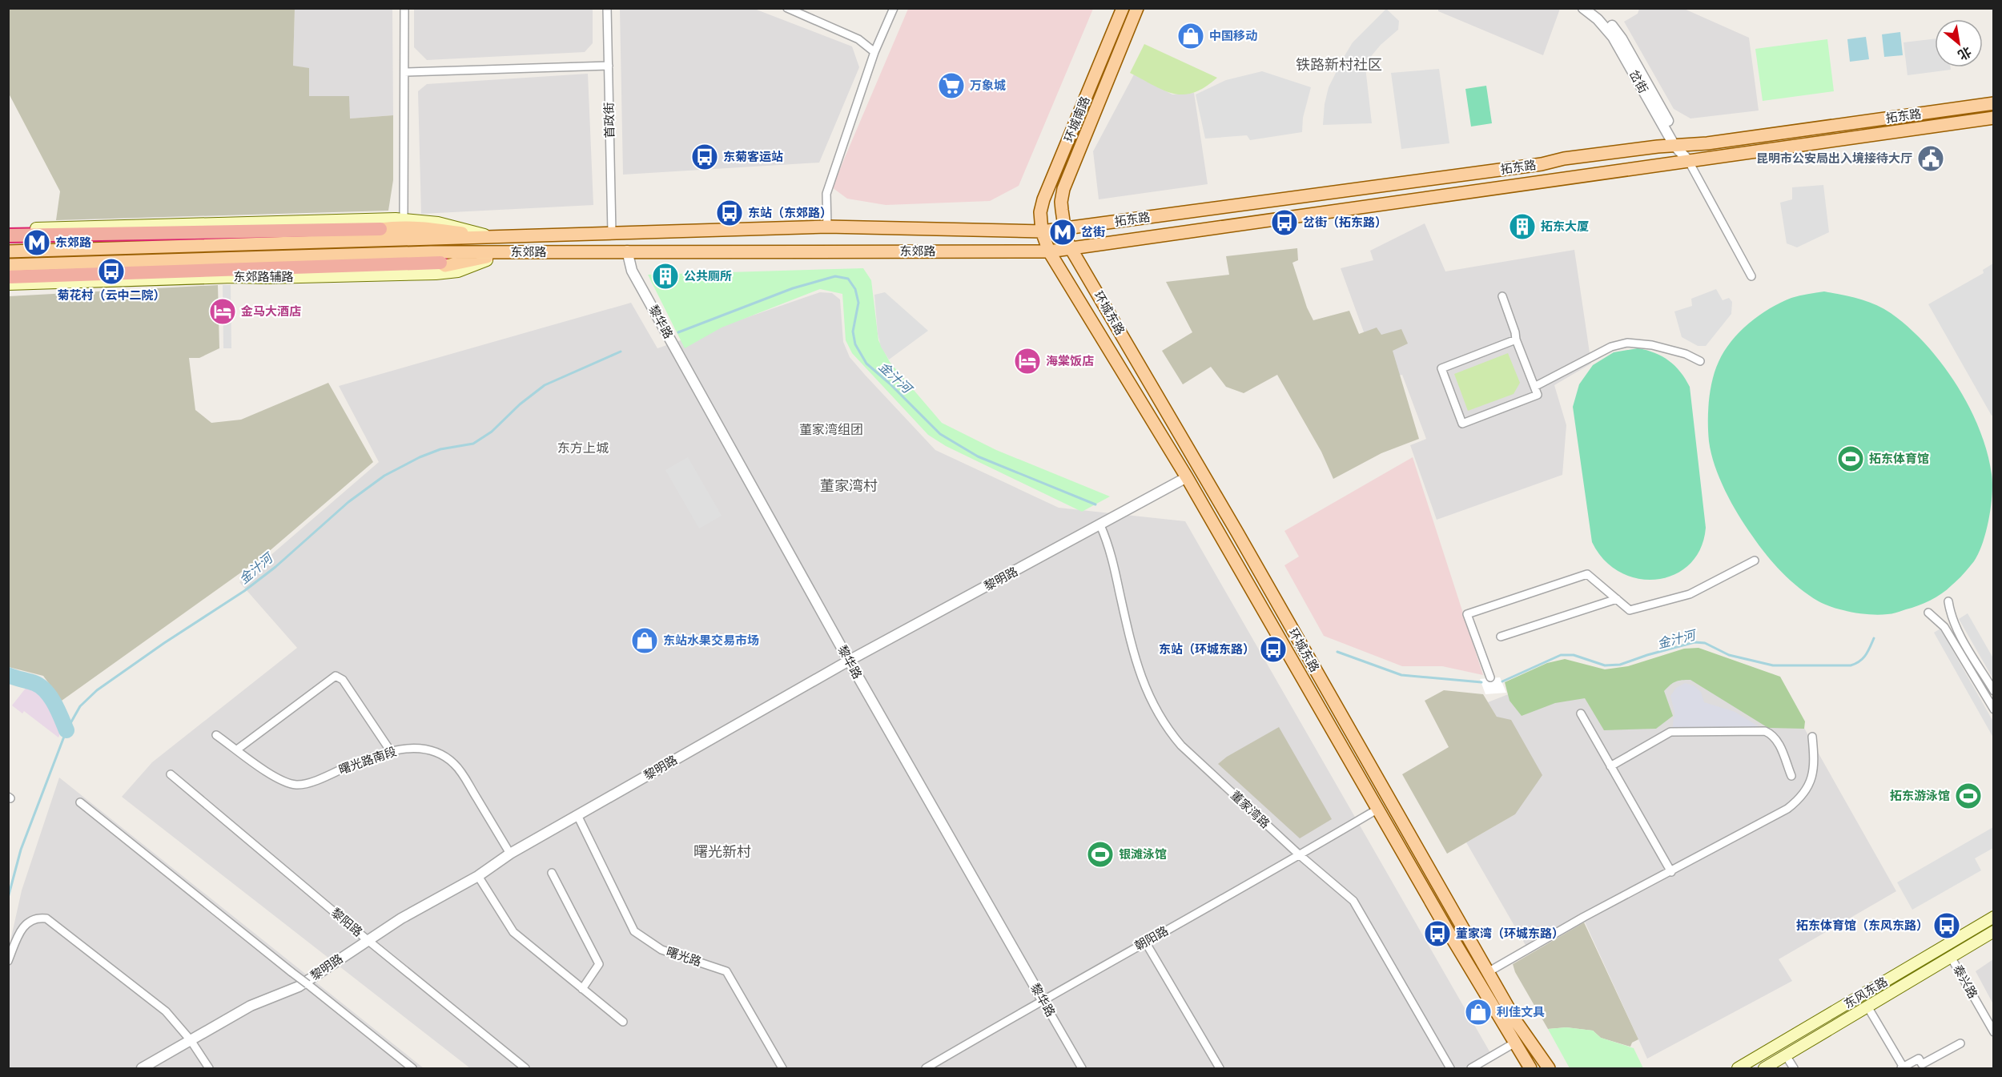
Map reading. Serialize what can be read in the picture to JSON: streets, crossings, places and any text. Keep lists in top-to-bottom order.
{
  "streets": {
    "main road": [
      "拓东路",
      "环城南路",
      "东郊路",
      "东郊路辅路",
      "环城东路",
      "东风东路"
    ],
    "street": [
      "岔街",
      "首政街",
      "黎华路",
      "黎明路",
      "曙光路南段",
      "董家湾路",
      "黎阳路",
      "朝阳路",
      "曙光路",
      "泰兴路"
    ]
  },
  "crossings": [
    ["岔街", "拓东路"],
    ["拓东路", "环城南路"],
    ["拓东路", "东郊路"],
    ["拓东路", "环城东路"],
    ["环城南路", "东郊路"],
    ["环城南路", "环城东路"],
    ["首政街", "东郊路"],
    ["东郊路", "东郊路辅路"],
    ["东郊路", "环城东路"],
    ["东郊路", "黎华路"],
    ["环城东路", "黎明路"],
    ["环城东路", "朝阳路"],
    ["黎华路", "黎明路"],
    ["黎华路", "朝阳路"],
    ["黎明路", "曙光路南段"],
    ["黎明路", "董家湾路"],
    ["黎明路", "黎阳路"],
    ["黎明路", "曙光路"],
    ["董家湾路", "朝阳路"],
    ["泰兴路", "东风东路"]
  ],
  "districts": [
    "铁路新村社区",
    "董家湾组团",
    "东方上城",
    "董家湾村",
    "曙光新村"
  ],
  "water": ["金汁河"],
  "places": {
    "shop": ["中国移动", "东站水果交易市场", "利佳文具"],
    "supermarket": ["万象城"],
    "bus stop": [
      "东菊客运站",
      "东站（东郊路）",
      "岔街（拓东路）",
      "菊花村（云中二院）",
      "东站（环城东路）",
      "拓东体育馆（东风东路）",
      "董家湾（环城东路）"
    ],
    "public building": ["昆明市公安局出入境接待大厅"],
    "building": ["拓东大厦", "公共厕所"],
    "metro station": ["岔街", "东郊路"],
    "hotel": ["金马大酒店", "海棠饭店"],
    "sports": ["拓东体育馆", "拓东游泳馆", "银滩泳馆"]
  },
  "north": "bottom right"
}
